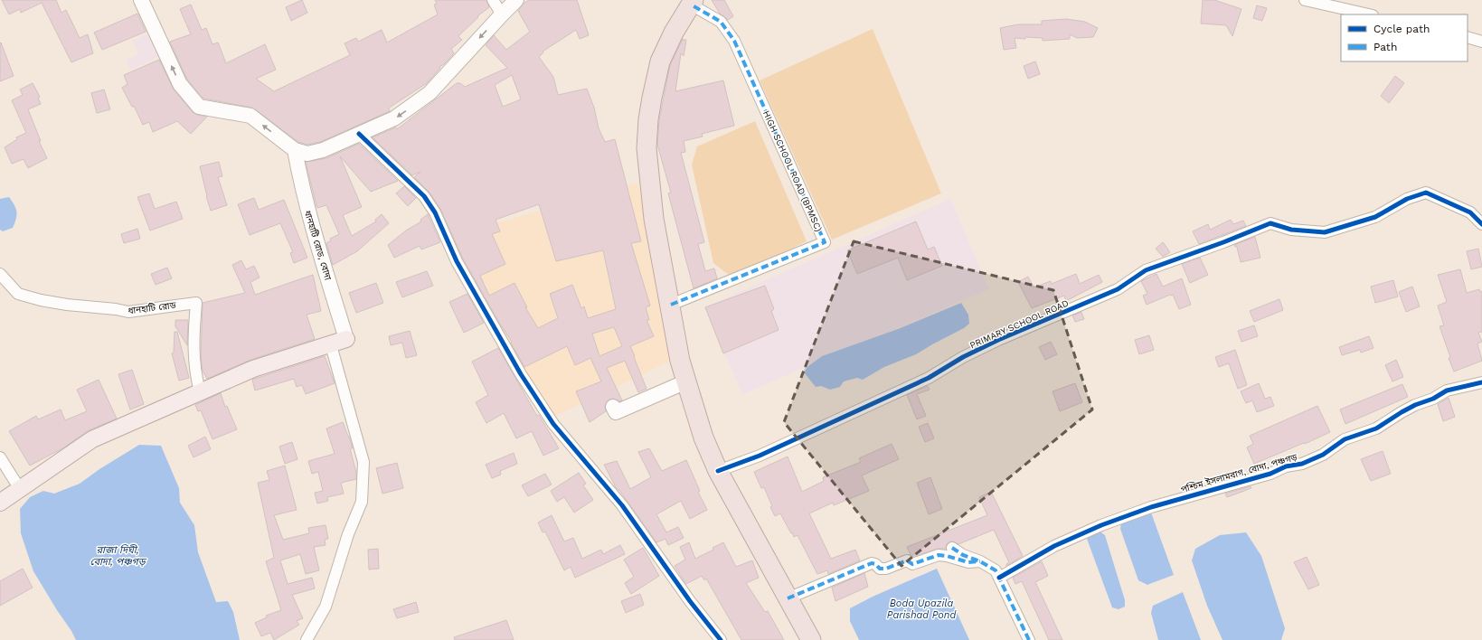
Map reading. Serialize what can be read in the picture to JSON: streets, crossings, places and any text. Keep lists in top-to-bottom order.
{
  "streets": {
    "street": [
      "HIGH SCHOOL ROAD (BPMSC)",
      "ধানহাটি রোড, বোদা",
      "ধানহাটি রোড",
      "PRIMARY SCHOOL ROAD",
      "পশ্চিম ইসলামবাগ, বোদা, পঞ্চগড়"
    ]
  },
  "water": ["রাজা দিঘী, বোদা, পঞ্চগড়", "Boda Upazila Parishad Pond"],
  "legend": ["Cycle path", "Path"]
}
